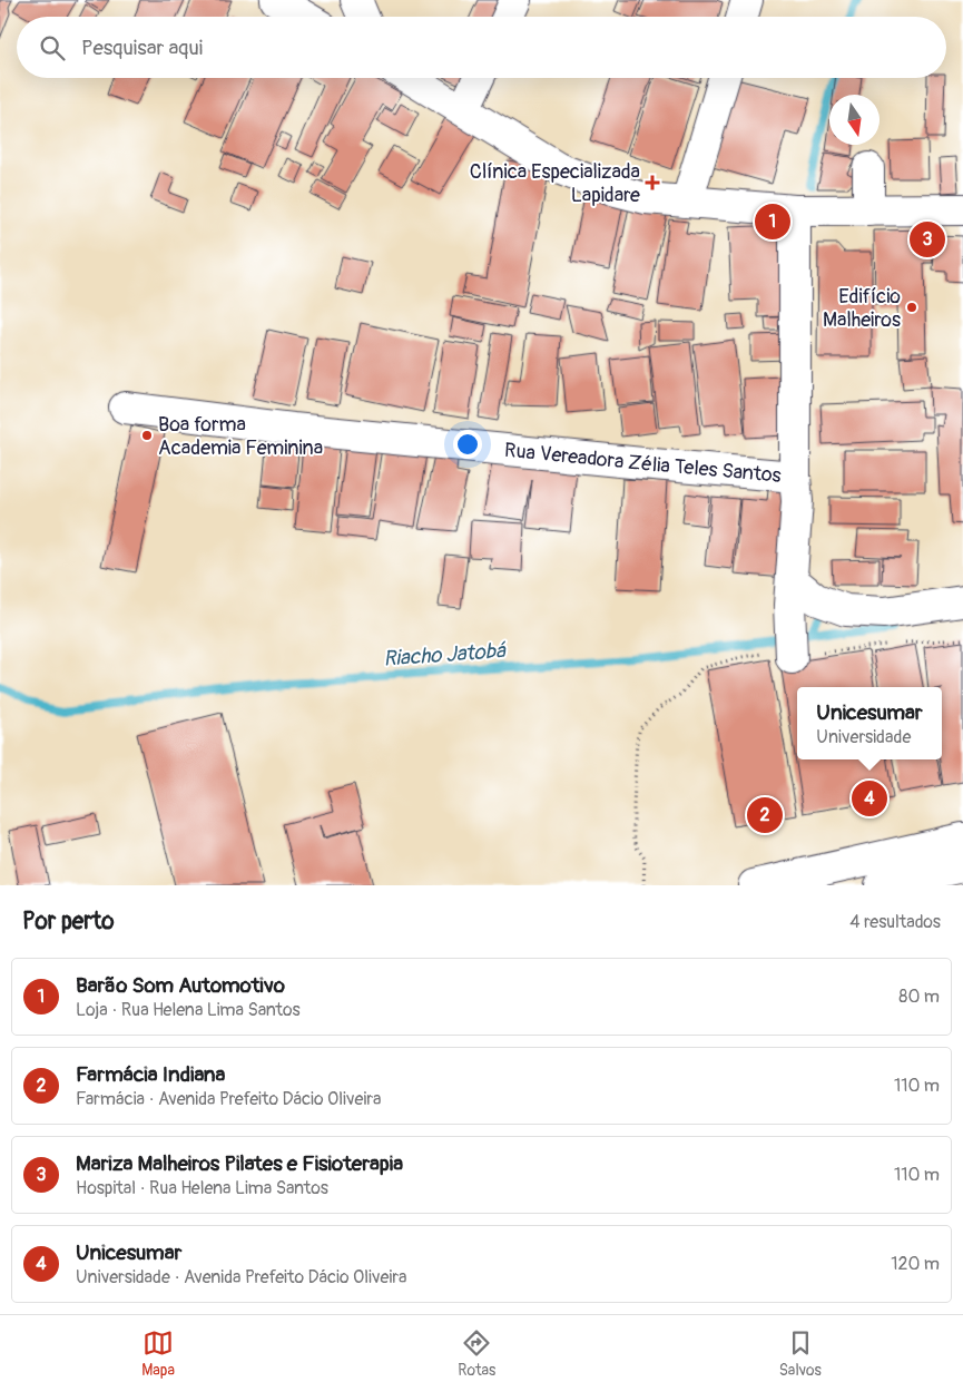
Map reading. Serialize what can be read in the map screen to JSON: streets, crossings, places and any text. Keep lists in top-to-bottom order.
{
  "streets": {
    "street": ["Rua Vereadora Zélia Teles Santos"]
  },
  "water": ["Riacho Jatobá"],
  "places": {
    "health": ["Clínica Especializada Lapidare"],
    "other": ["Edifício Malheiros", "Boa forma Academia Feminina"]
  },
  "north": "bottom",
  "page": {
    "search": "Pesquisar aqui",
    "pins": [
      "1",
      "3",
      "4",
      "2"
    ],
    "popup": ["Unicesumar", "Universidade"],
    "heading": ["Por perto", "4 resultados"],
    "list": [
      {
        "mark": "1",
        "name": "Barão Som Automotivo",
        "note": "Loja · Rua Helena Lima Santos",
        "value": "80 m"
      },
      {
        "mark": "2",
        "name": "Farmácia Indiana",
        "note": "Farmácia · Avenida Prefeito Dácio Oliveira",
        "value": "110 m"
      },
      {
        "mark": "3",
        "name": "Mariza Malheiros Pilates e Fisioterapia",
        "note": "Hospital · Rua Helena Lima Santos",
        "value": "110 m"
      },
      {
        "mark": "4",
        "name": "Unicesumar",
        "note": "Universidade · Avenida Prefeito Dácio Oliveira",
        "value": "120 m"
      }
    ],
    "nav": ["Mapa", "Rotas", "Salvos"]
  }
}
